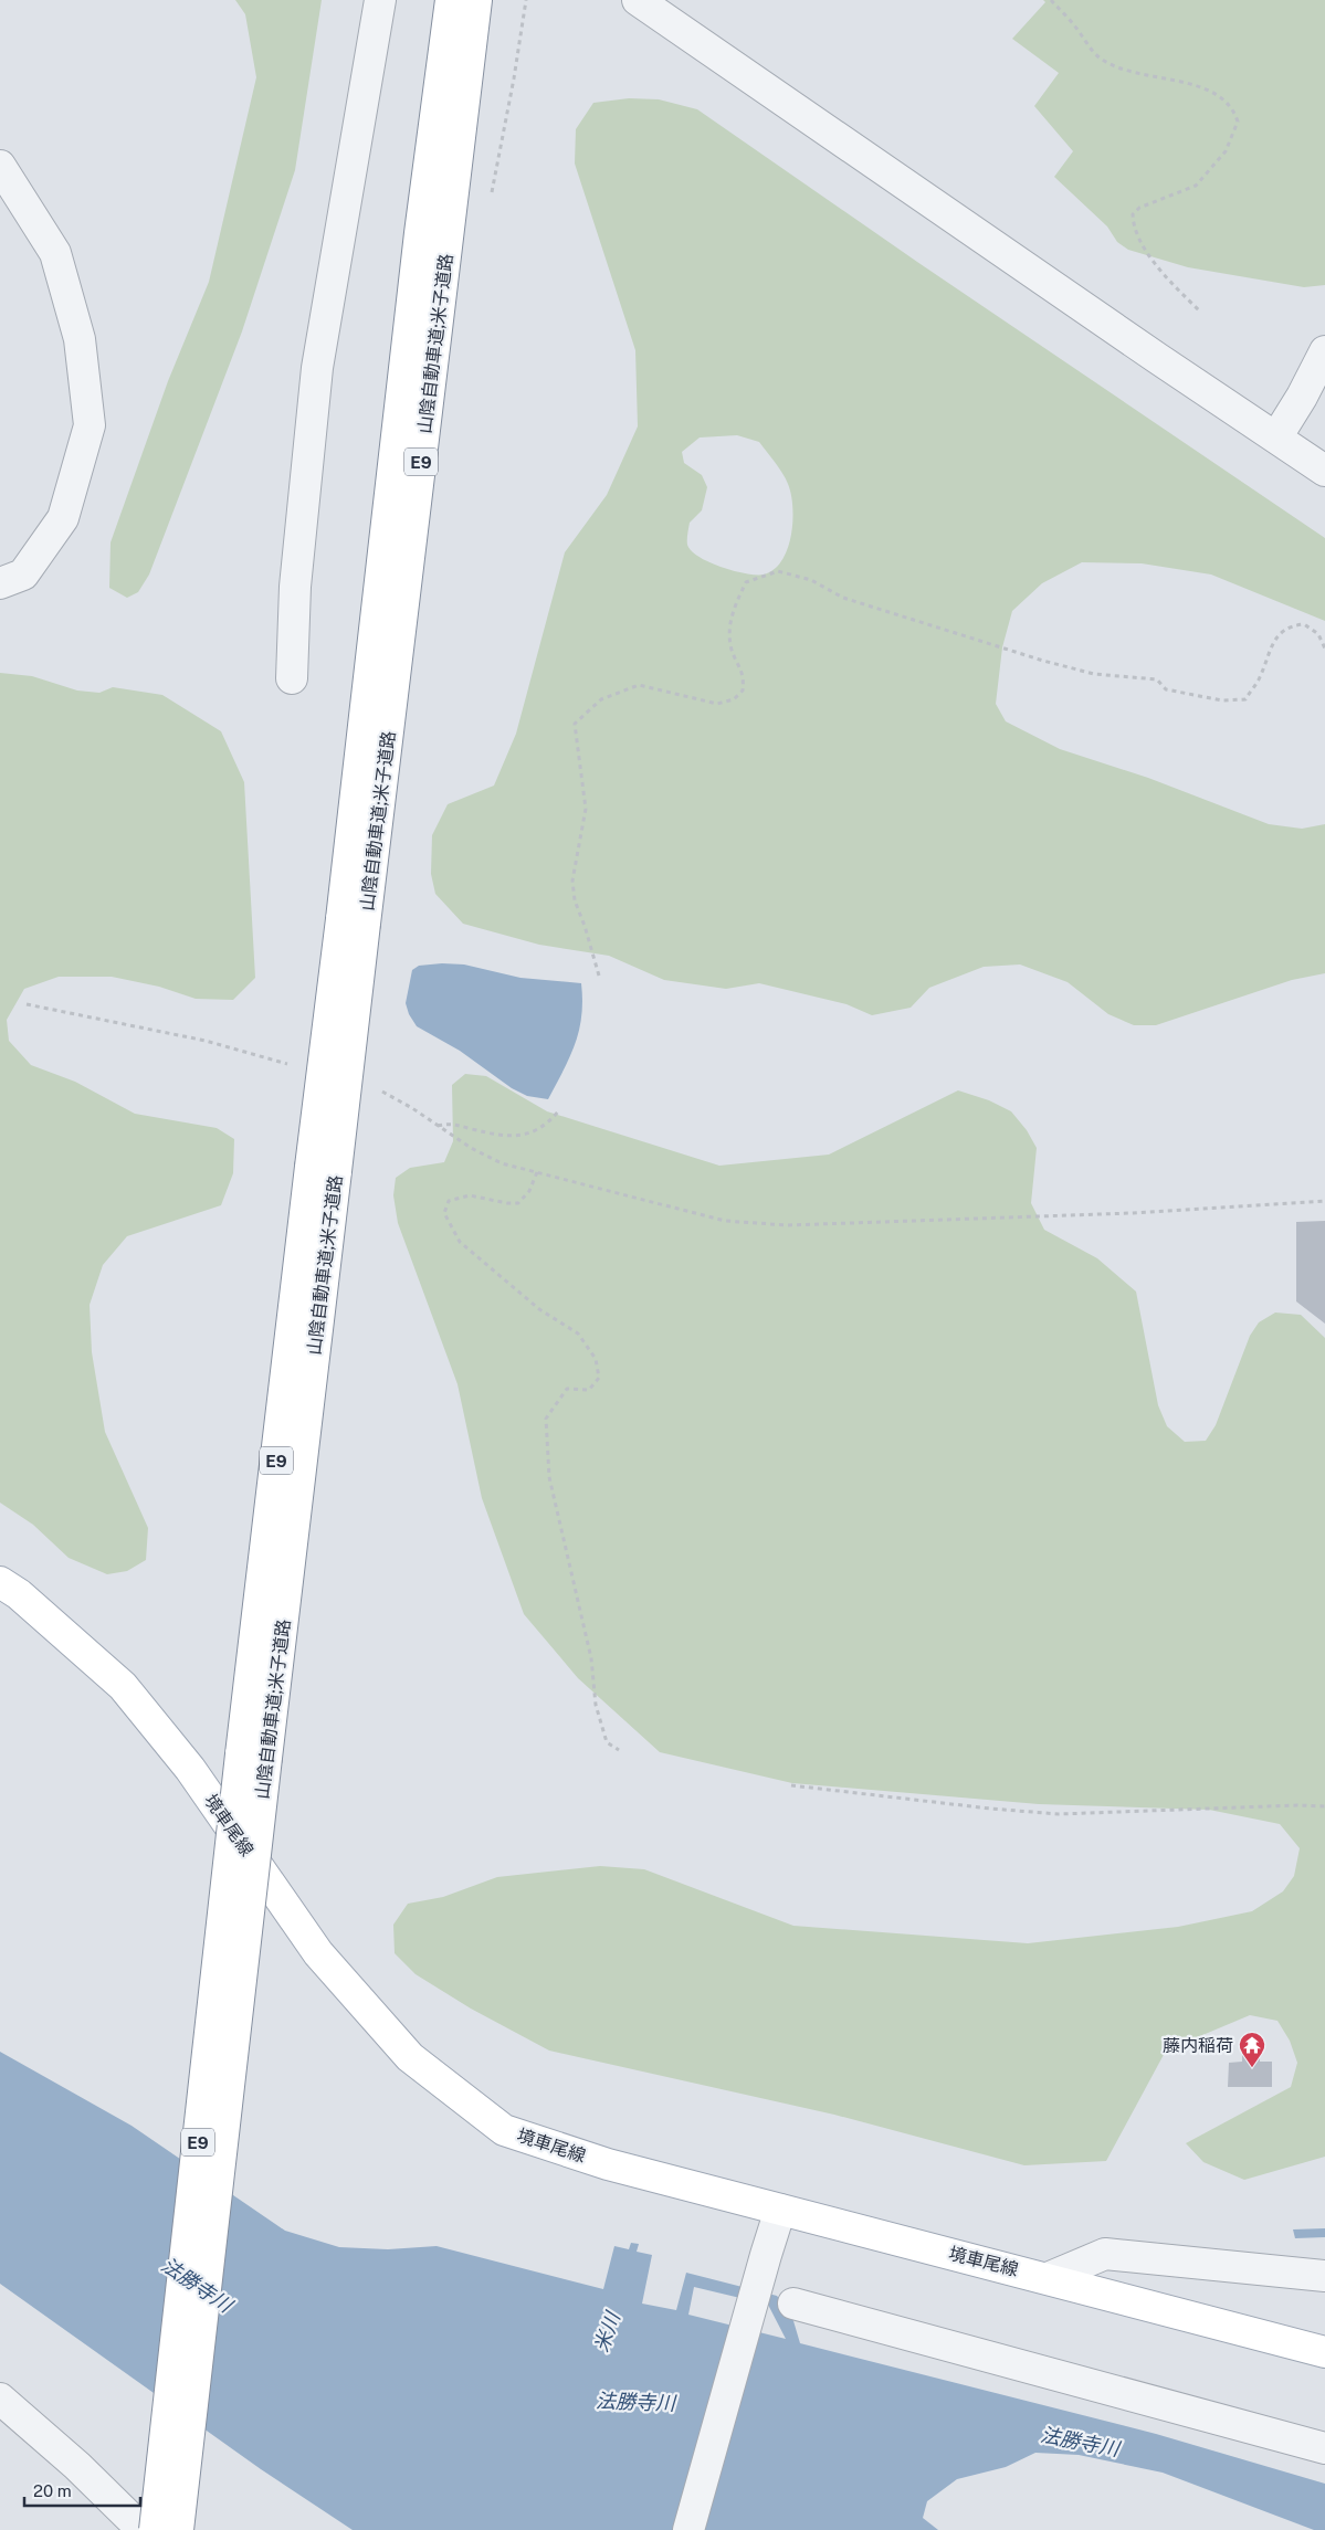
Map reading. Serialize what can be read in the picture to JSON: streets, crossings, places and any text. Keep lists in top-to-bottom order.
{
  "streets": {
    "main road": ["山陰自動車道;米子道路", "E9", "境車尾線"]
  },
  "water": ["法勝寺川", "米川"],
  "places": {
    "temple": ["藤内稲荷"]
  },
  "scale_bar": "20 m"
}
